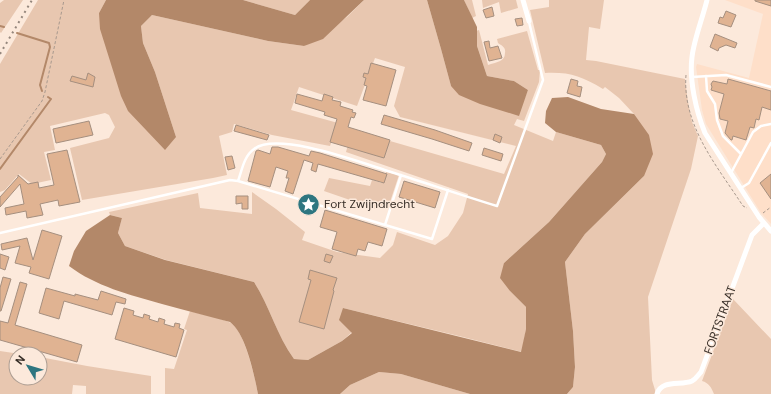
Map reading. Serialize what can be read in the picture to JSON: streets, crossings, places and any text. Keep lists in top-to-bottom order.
{
  "streets": {
    "street": ["FORTSTRAAT"]
  },
  "places": {
    "place": ["Fort Zwijndrecht"]
  },
  "north": "top left"
}
